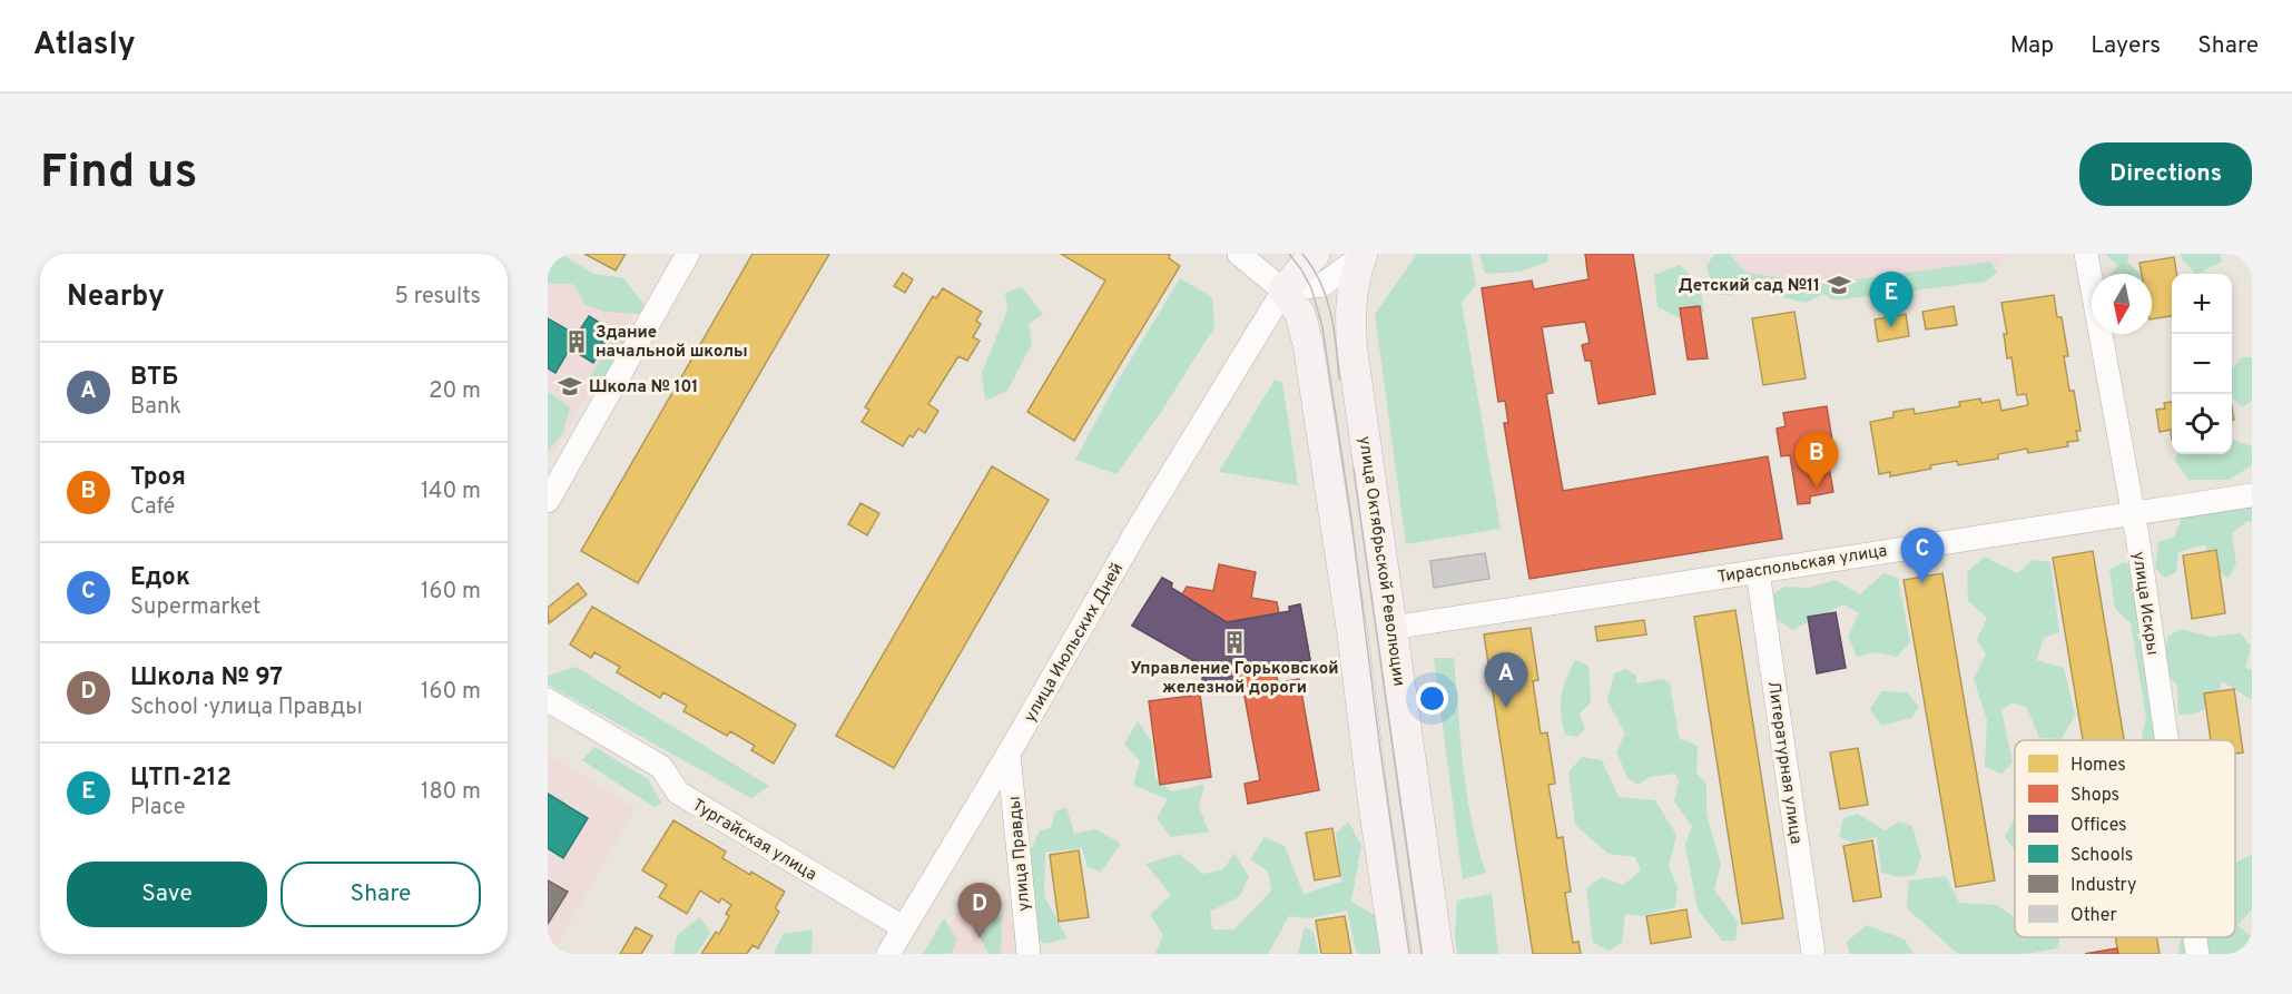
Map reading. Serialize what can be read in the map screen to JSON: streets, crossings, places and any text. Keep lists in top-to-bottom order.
{
  "streets": {
    "main road": ["улица Октябрьской Революции", "Тираспольская улица"],
    "street": [
      "улица Искры",
      "улица Июльских Дней",
      "Литературная улица",
      "Тургайская улица",
      "улица Правды"
    ]
  },
  "crossings": [
    ["улица Октябрьской Революции", "Тираспольская улица"],
    ["улица Октябрьской Революции", "улица Июльских Дней"],
    ["Тираспольская улица", "улица Искры"],
    ["Тираспольская улица", "Литературная улица"],
    ["улица Июльских Дней", "Тургайская улица"],
    ["улица Июльских Дней", "улица Правды"]
  ],
  "places": {
    "school or university": ["Детский сад №11", "Школа № 101"],
    "building": ["Здание начальной школы", "Управление Горьковской железной дороги"]
  },
  "legend": [
    "Homes",
    "Shops",
    "Offices",
    "Schools",
    "Industry",
    "Other"
  ],
  "north": "bottom",
  "page": {
    "header": "Atlasly",
    "nav": ["Map", "Layers", "Share"],
    "buttons": [
      "Directions",
      ["Save", "Share"]
    ],
    "title": "Find us",
    "heading": ["Nearby", "5 results"],
    "pins": [
      "E",
      "B",
      "C",
      "A",
      "D"
    ],
    "map_buttons": ["+", "−"],
    "list": [
      {
        "mark": "A",
        "name": "ВТБ",
        "note": "Bank",
        "value": "20 m"
      },
      {
        "mark": "B",
        "name": "Троя",
        "note": "Café",
        "value": "140 m"
      },
      {
        "mark": "C",
        "name": "Едок",
        "note": "Supermarket",
        "value": "160 m"
      },
      {
        "mark": "D",
        "name": "Школа № 97",
        "note": "School · улица Правды",
        "value": "160 m"
      },
      {
        "mark": "E",
        "name": "ЦТП-212",
        "note": "Place",
        "value": "180 m"
      }
    ]
  }
}
